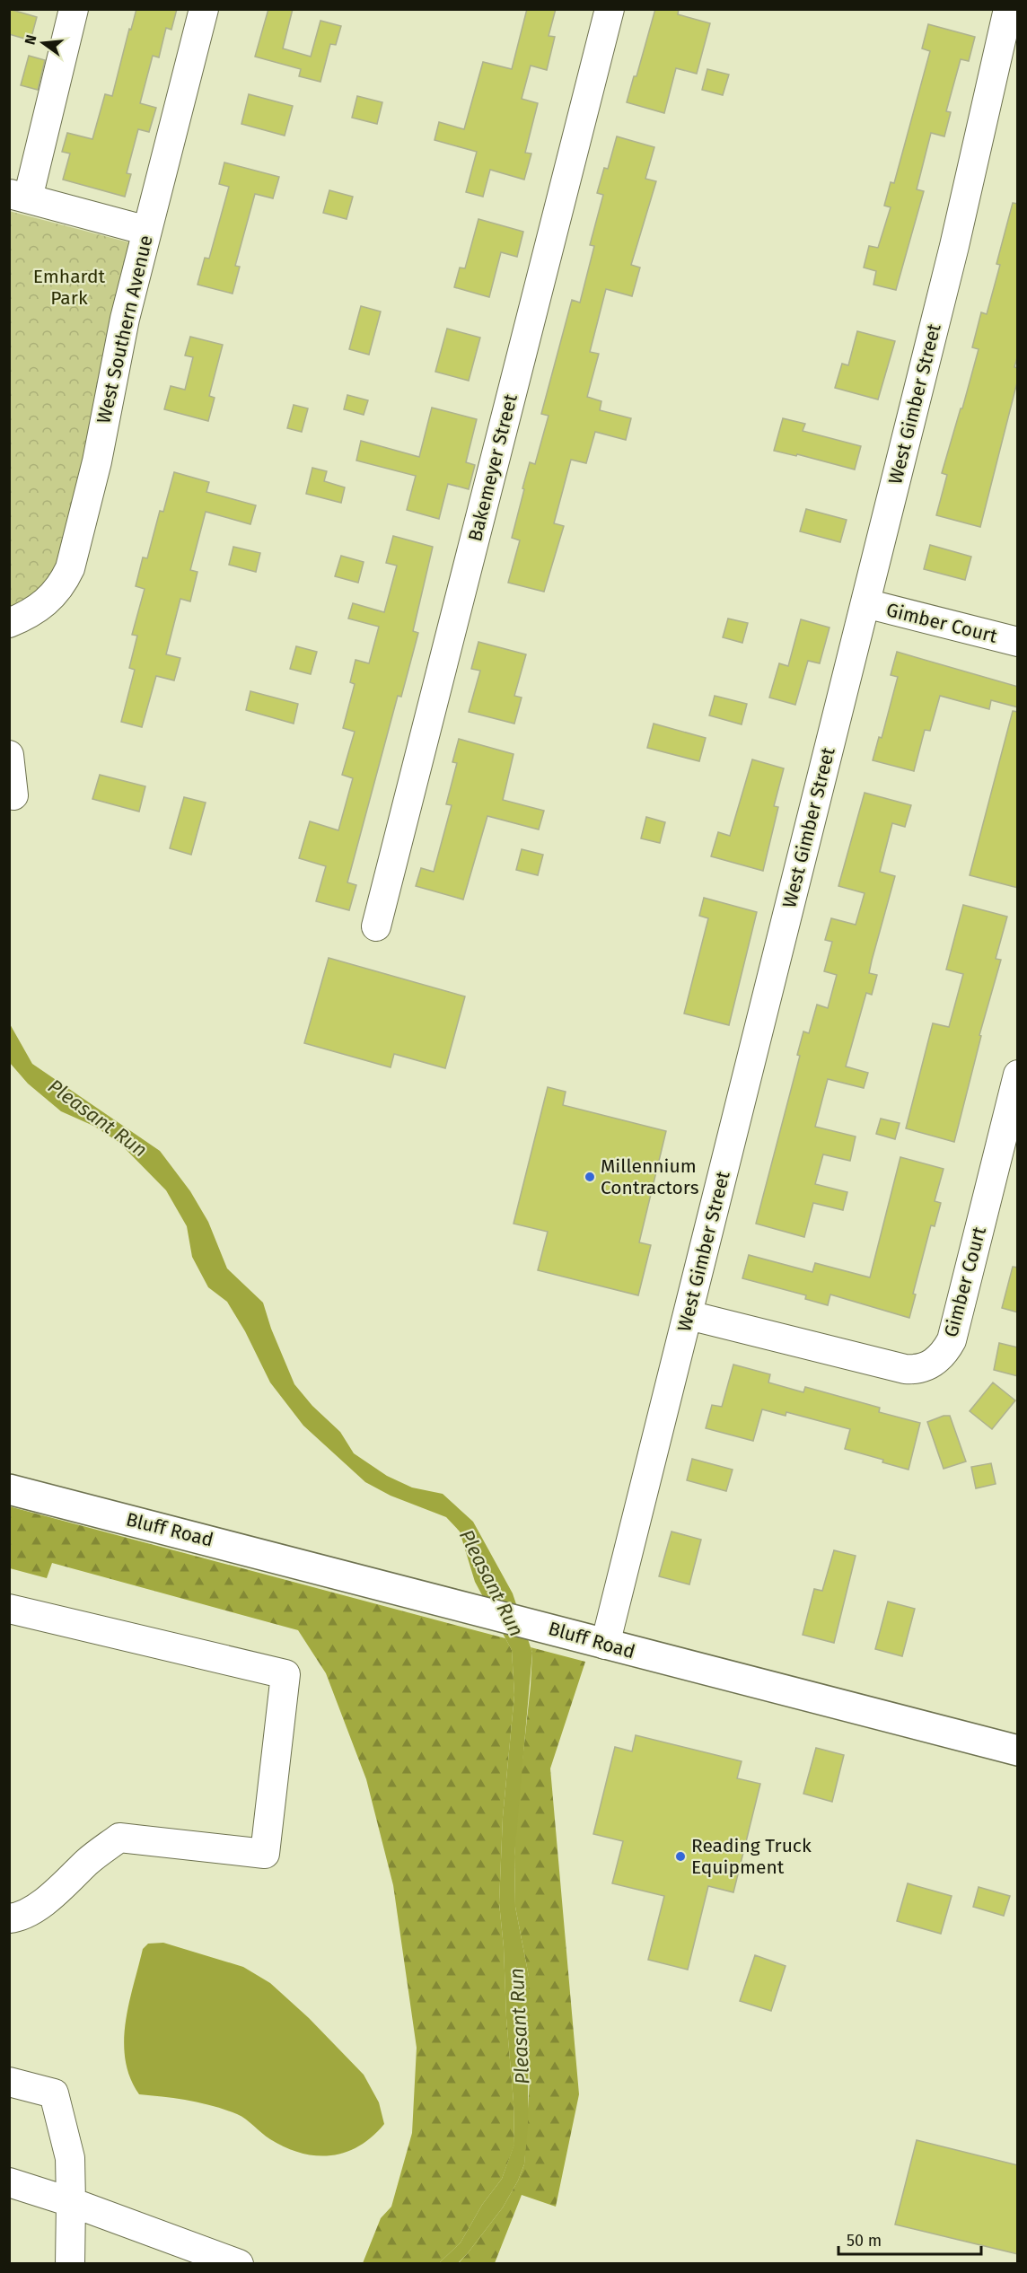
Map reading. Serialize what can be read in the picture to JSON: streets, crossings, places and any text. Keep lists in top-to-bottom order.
{
  "streets": {
    "main road": ["Bluff Road"],
    "street": [
      "West Southern Avenue",
      "West Gimber Street",
      "Bakemeyer Street",
      "Gimber Court"
    ]
  },
  "crossings": [
    ["West Gimber Street", "Gimber Court"],
    ["West Gimber Street", "Bluff Road"]
  ],
  "water": ["Pleasant Run"],
  "parks": ["Emhardt Park"],
  "places": ["Millennium Contractors", "Reading Truck Equipment"],
  "scale_bar": "50 m",
  "north": "left"
}
